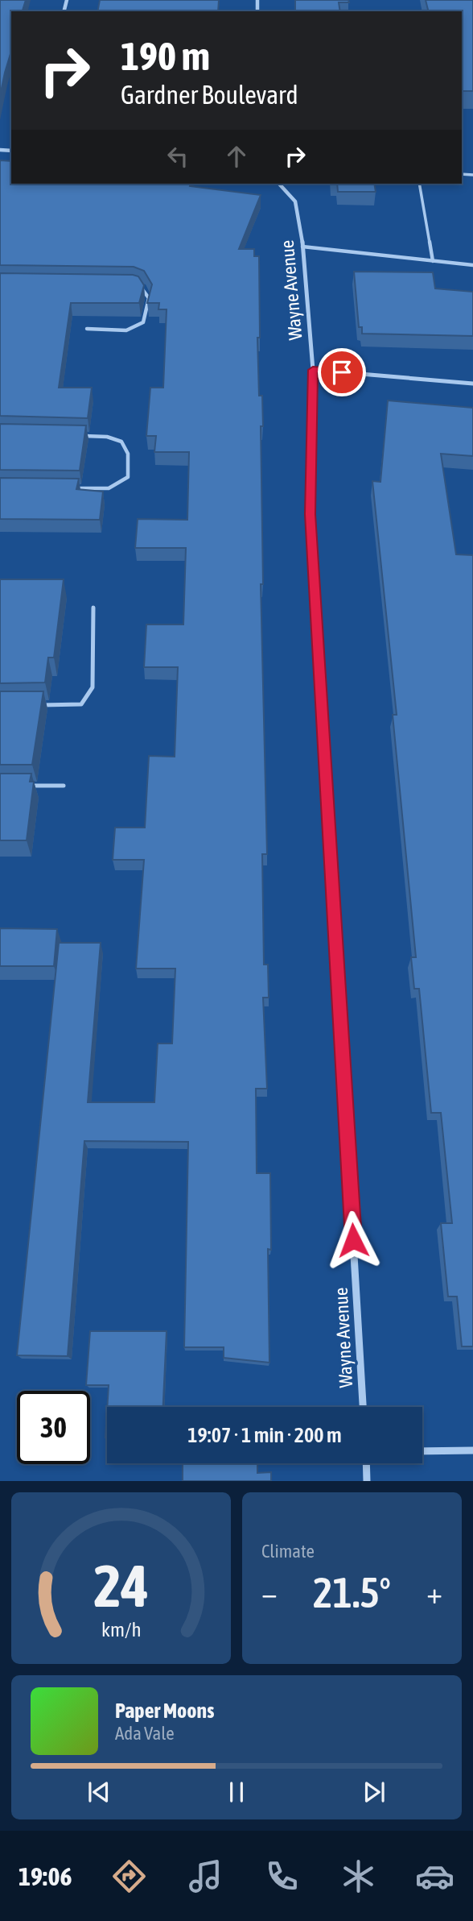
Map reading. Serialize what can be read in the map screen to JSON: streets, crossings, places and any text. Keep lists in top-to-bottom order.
{
  "streets": {
    "street": ["Wayne Avenue"]
  },
  "page": {
    "turn": ["190 m", "Gardner Boulevard"],
    "limit": "30",
    "trip": "19:07 · 1 min · 200 m",
    "tile": "Climate",
    "heat": ["−", "21.5°", "+"],
    "song": ["Paper Moons", "Ada Vale"],
    "tabs": "19:06",
    "gauge": ["24", "km/h"]
  }
}
